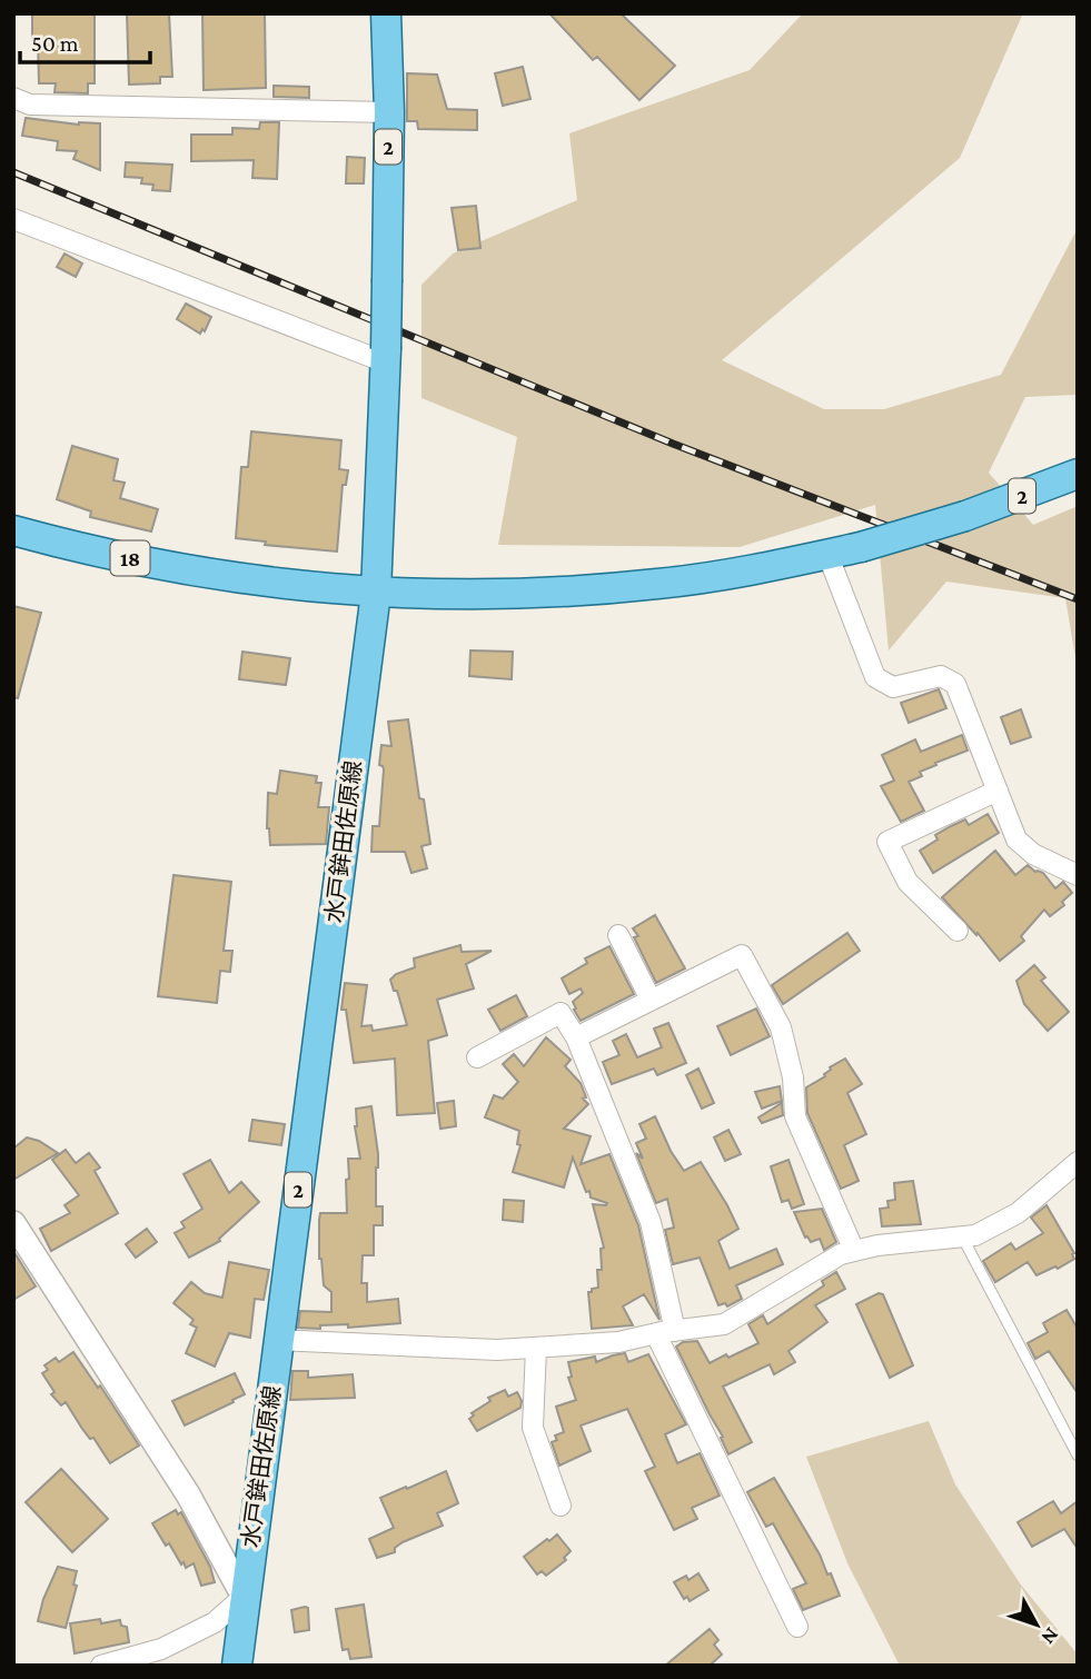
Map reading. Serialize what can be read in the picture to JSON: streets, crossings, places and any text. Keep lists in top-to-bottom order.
{
  "streets": {
    "main road": ["2", "18", "水戸鉾田佐原線"]
  },
  "crossings": [
    ["2", "18"],
    ["2", "水戸鉾田佐原線"],
    ["18", "水戸鉾田佐原線"]
  ],
  "scale_bar": "50 m",
  "north": "bottom right"
}
